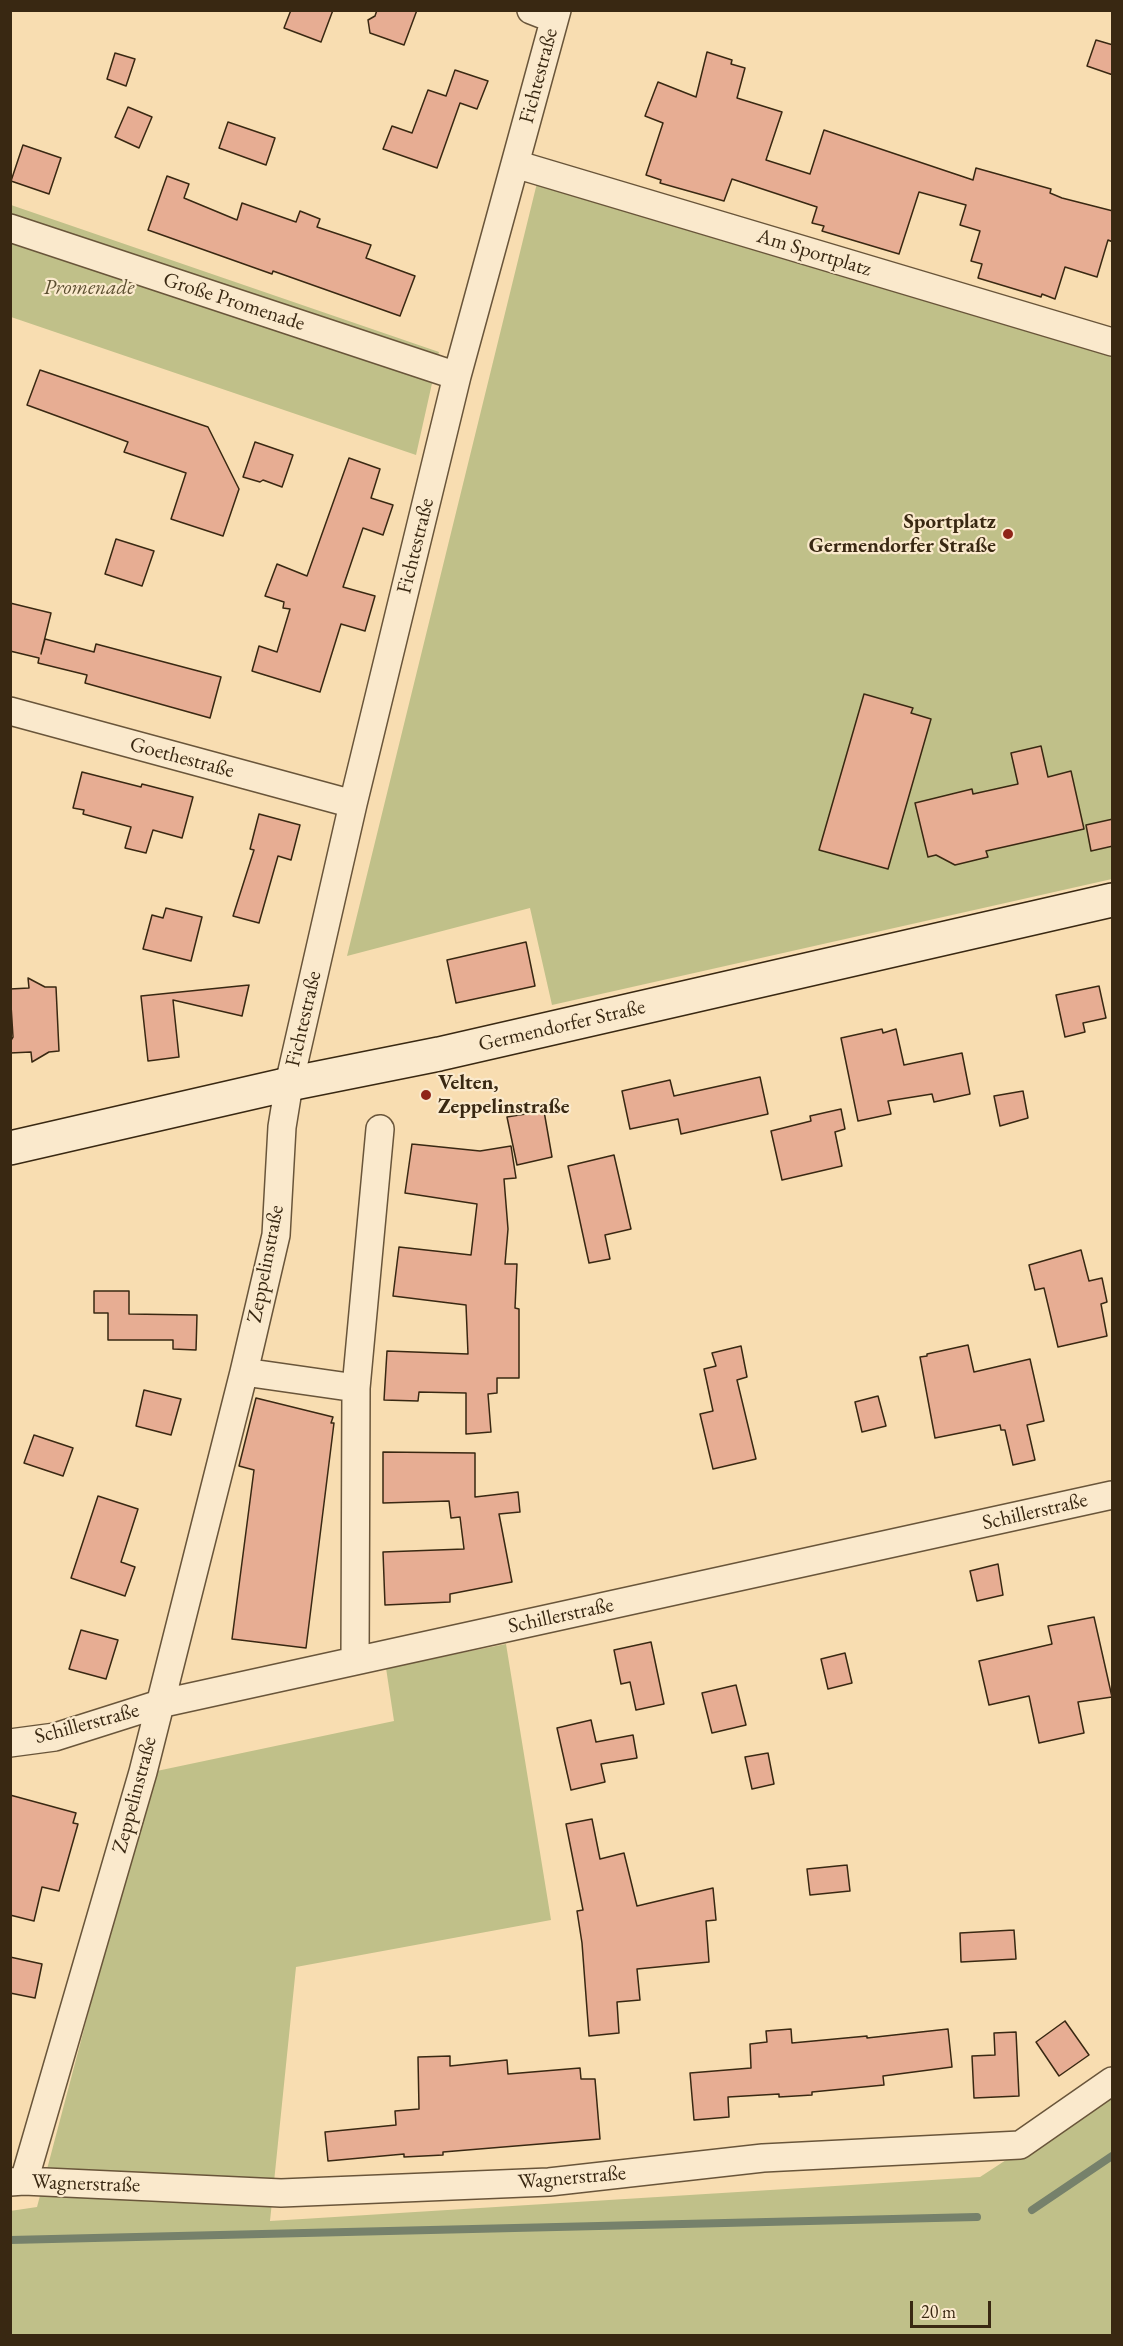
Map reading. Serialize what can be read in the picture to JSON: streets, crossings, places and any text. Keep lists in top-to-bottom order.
{
  "streets": {
    "main road": ["Germendorfer Straße"],
    "street": [
      "Fichtestraße",
      "Am Sportplatz",
      "Große Promenade",
      "Goethestraße",
      "Zeppelinstraße",
      "Schillerstraße",
      "Wagnerstraße"
    ]
  },
  "crossings": [
    ["Fichtestraße", "Am Sportplatz"],
    ["Fichtestraße", "Große Promenade"],
    ["Fichtestraße", "Goethestraße"],
    ["Fichtestraße", "Germendorfer Straße"],
    ["Fichtestraße", "Zeppelinstraße"],
    ["Germendorfer Straße", "Zeppelinstraße"],
    ["Zeppelinstraße", "Schillerstraße"],
    ["Zeppelinstraße", "Wagnerstraße"]
  ],
  "parks": ["Promenade"],
  "places": ["Sportplatz Germendorfer Straße", "Velten, Zeppelinstraße"],
  "scale_bar": "20 m"
}
